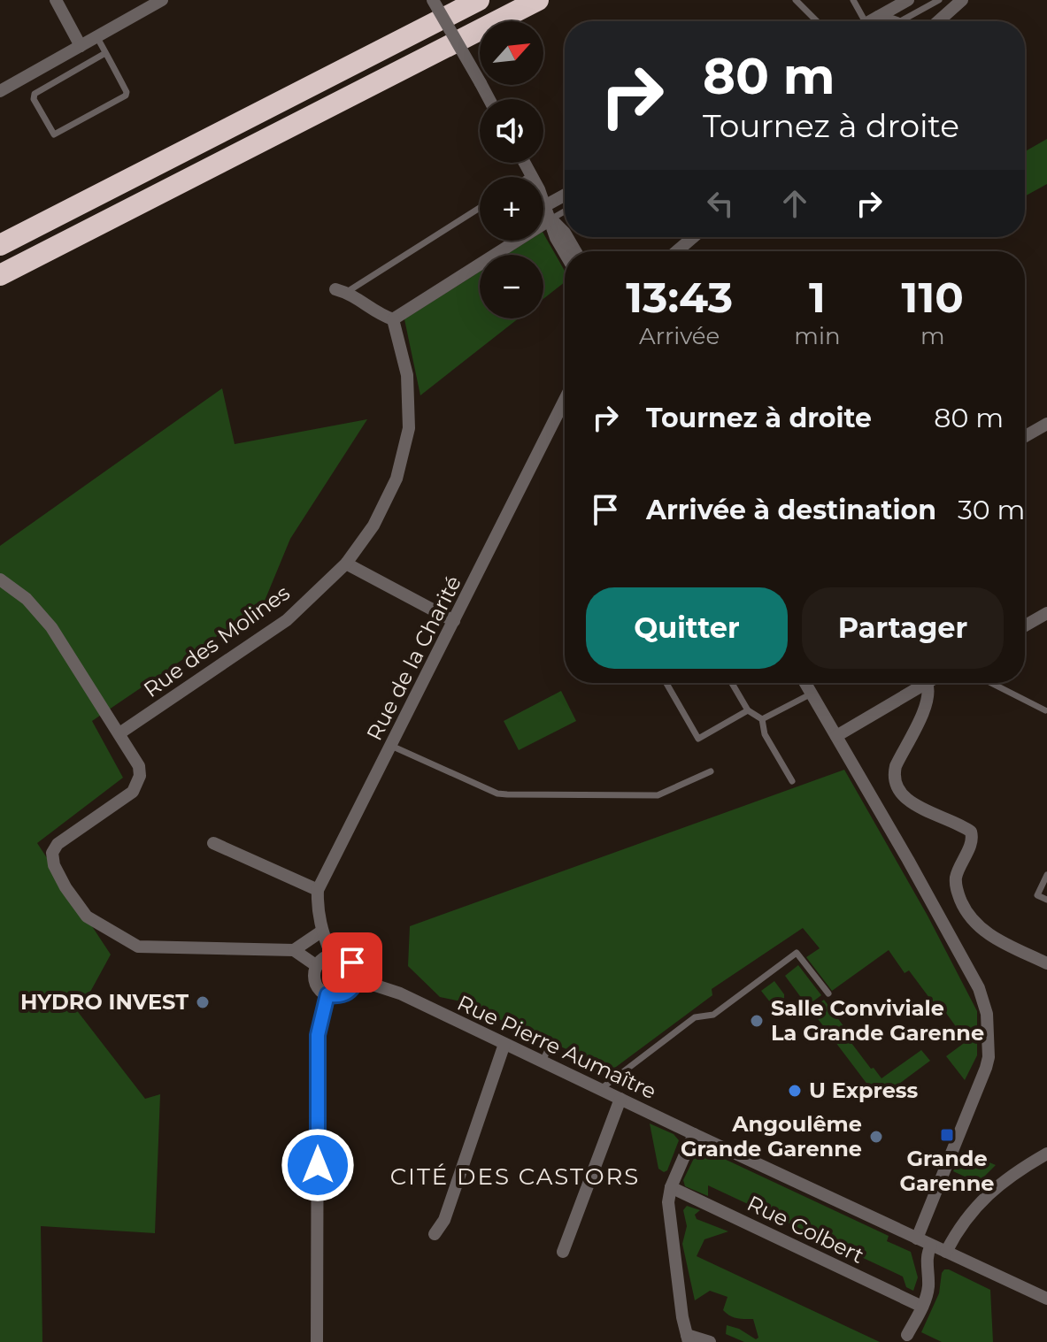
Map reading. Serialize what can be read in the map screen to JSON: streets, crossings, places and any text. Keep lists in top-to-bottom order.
{
  "streets": {
    "street": [
      "Rue des Molines",
      "Rue de la Charité",
      "Rue Pierre Aumaître",
      "Rue Colbert"
    ]
  },
  "districts": ["CITÉ DES CASTORS"],
  "places": {
    "other": [
      "HYDRO INVEST",
      "Salle Conviviale La Grande Garenne",
      "U Express",
      "Angoulême Grande Garenne"
    ],
    "transit": ["Grande Garenne"]
  },
  "north": "top right",
  "page": {
    "map_buttons": ["+", "−"],
    "turn": ["80 m", "Tournez à droite"],
    "eta": [
      "13:43",
      "Arrivée",
      "1",
      "min",
      "110",
      "m"
    ],
    "list": [
      {
        "name": "Tournez à droite",
        "value": "80 m"
      },
      {
        "name": "Arrivée à destination",
        "value": "30 m"
      }
    ],
    "buttons": ["Quitter", "Partager"]
  }
}
